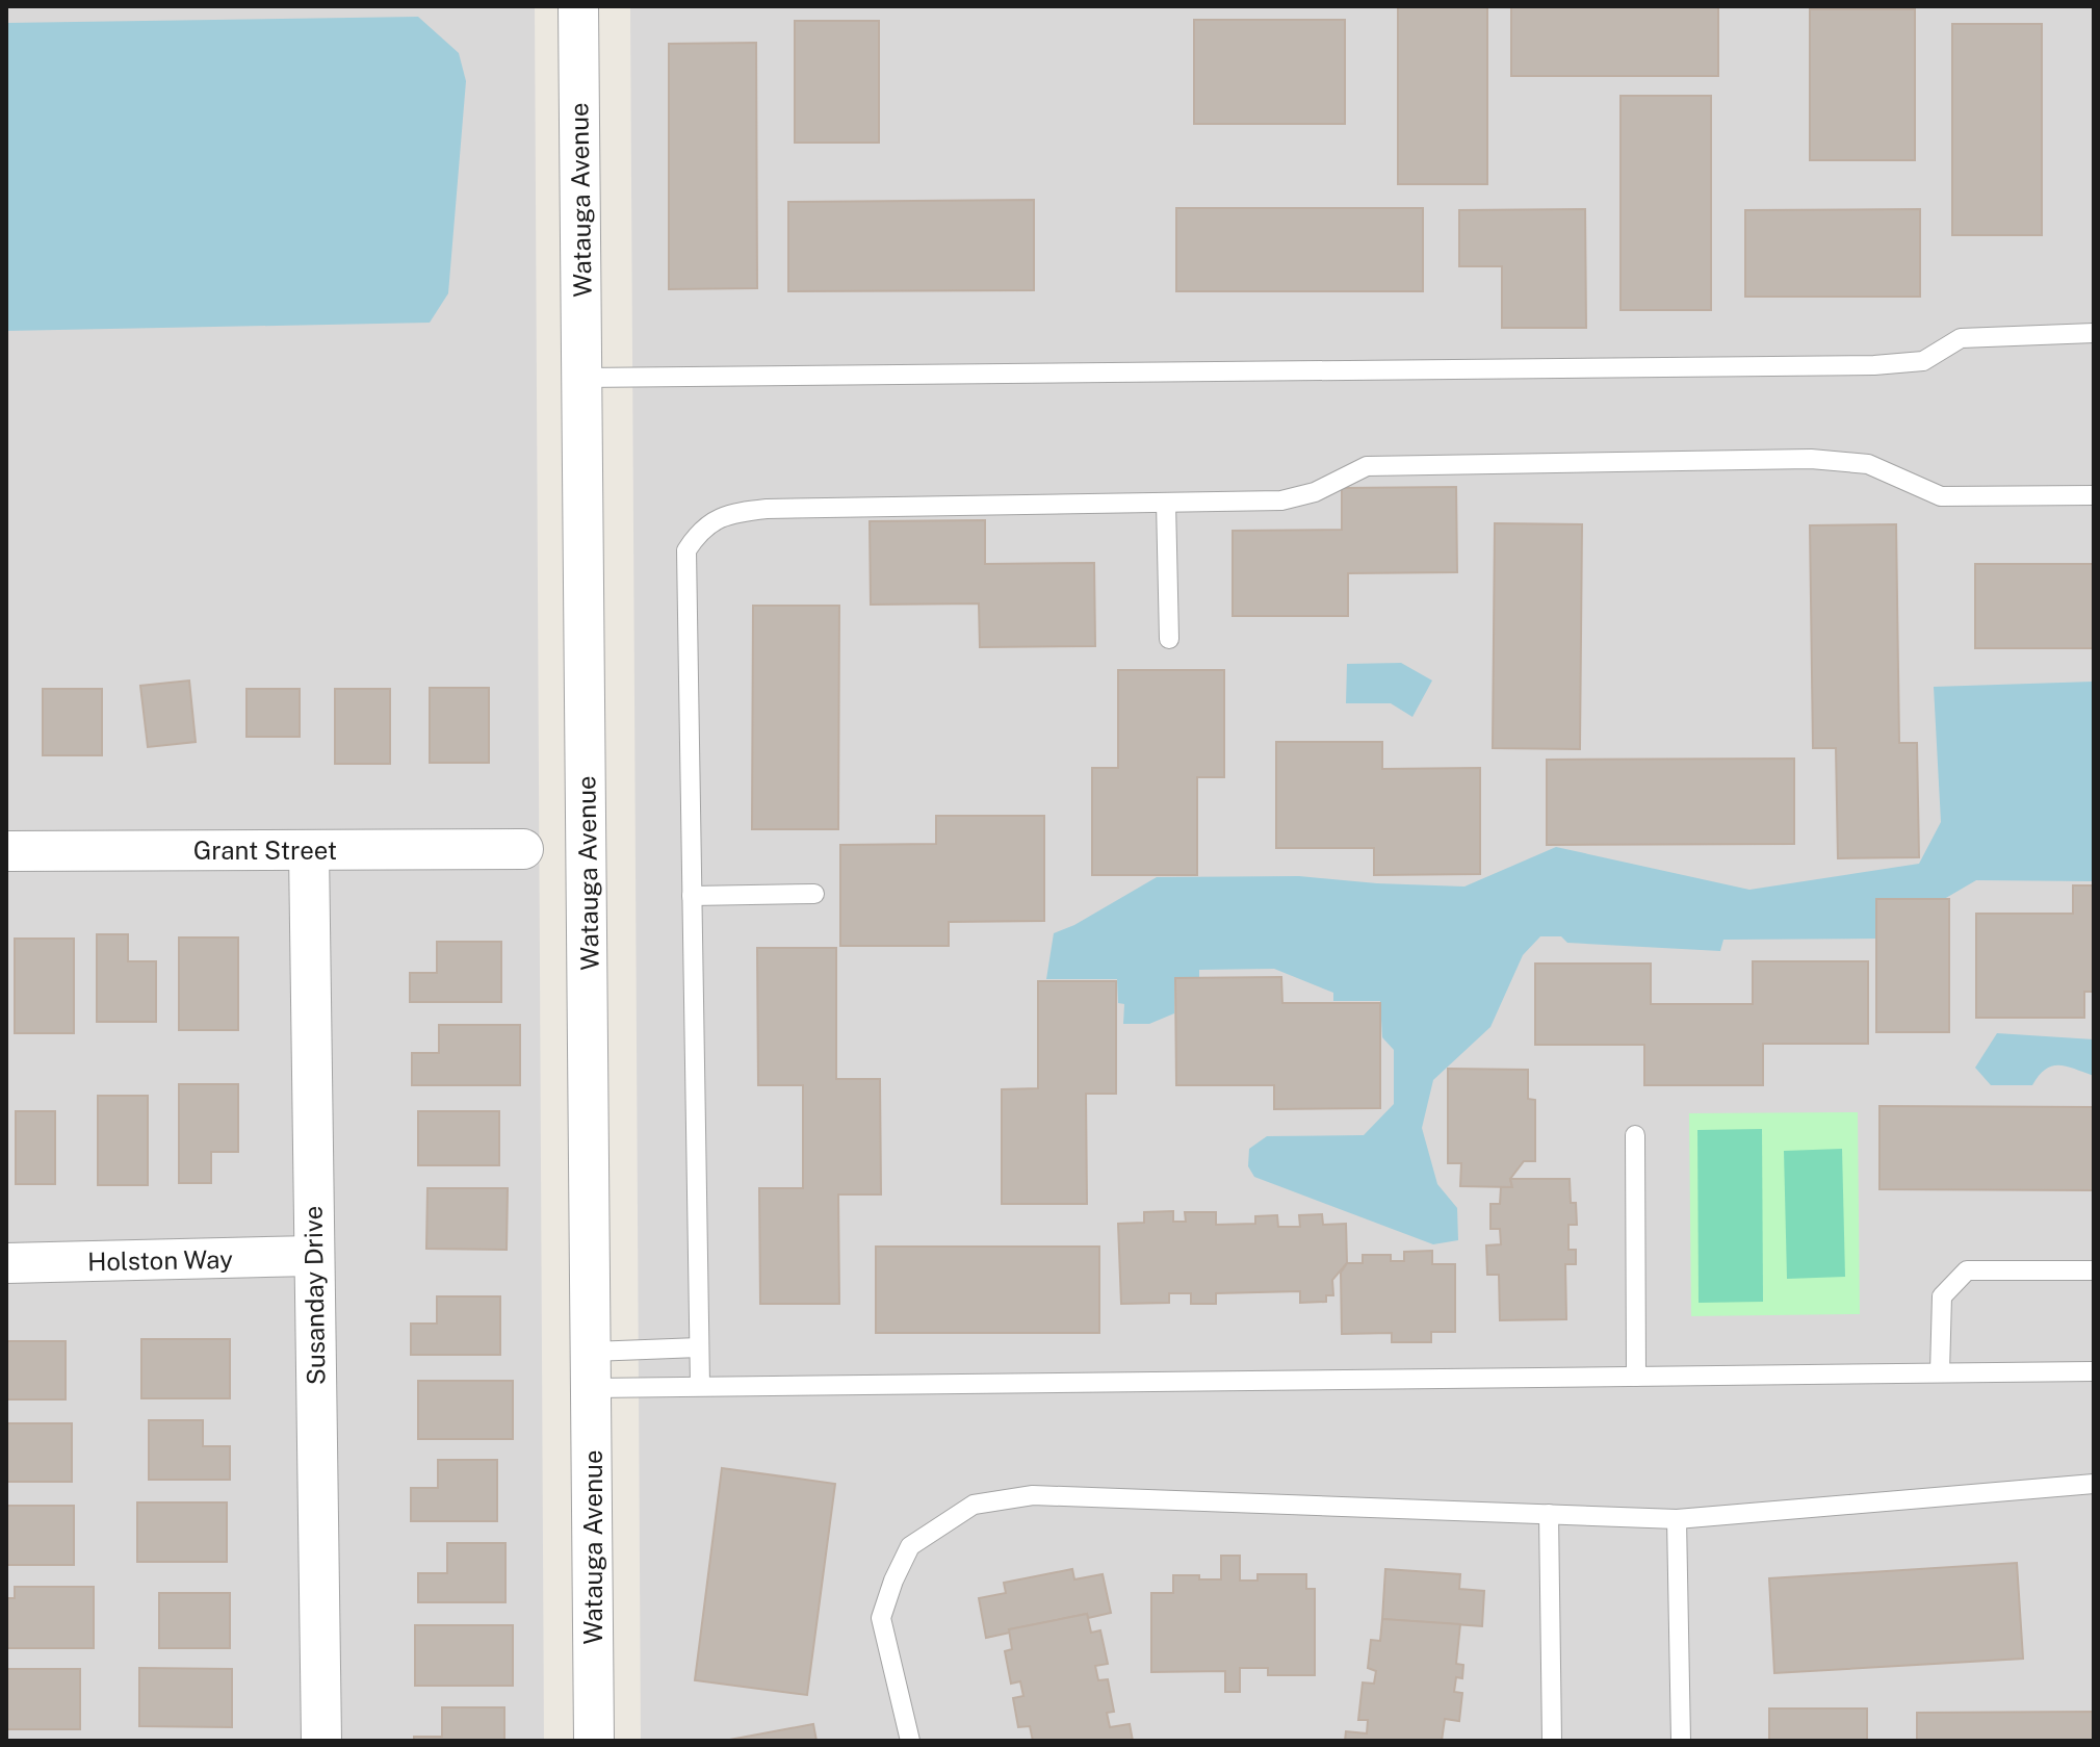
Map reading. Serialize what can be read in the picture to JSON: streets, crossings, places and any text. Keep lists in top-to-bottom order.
{
  "streets": {
    "street": [
      "Watauga Avenue",
      "Grant Street",
      "Holston Way",
      "Susanday Drive"
    ]
  },
  "crossings": [
    ["Grant Street", "Susanday Drive"],
    ["Holston Way", "Susanday Drive"]
  ]
}
